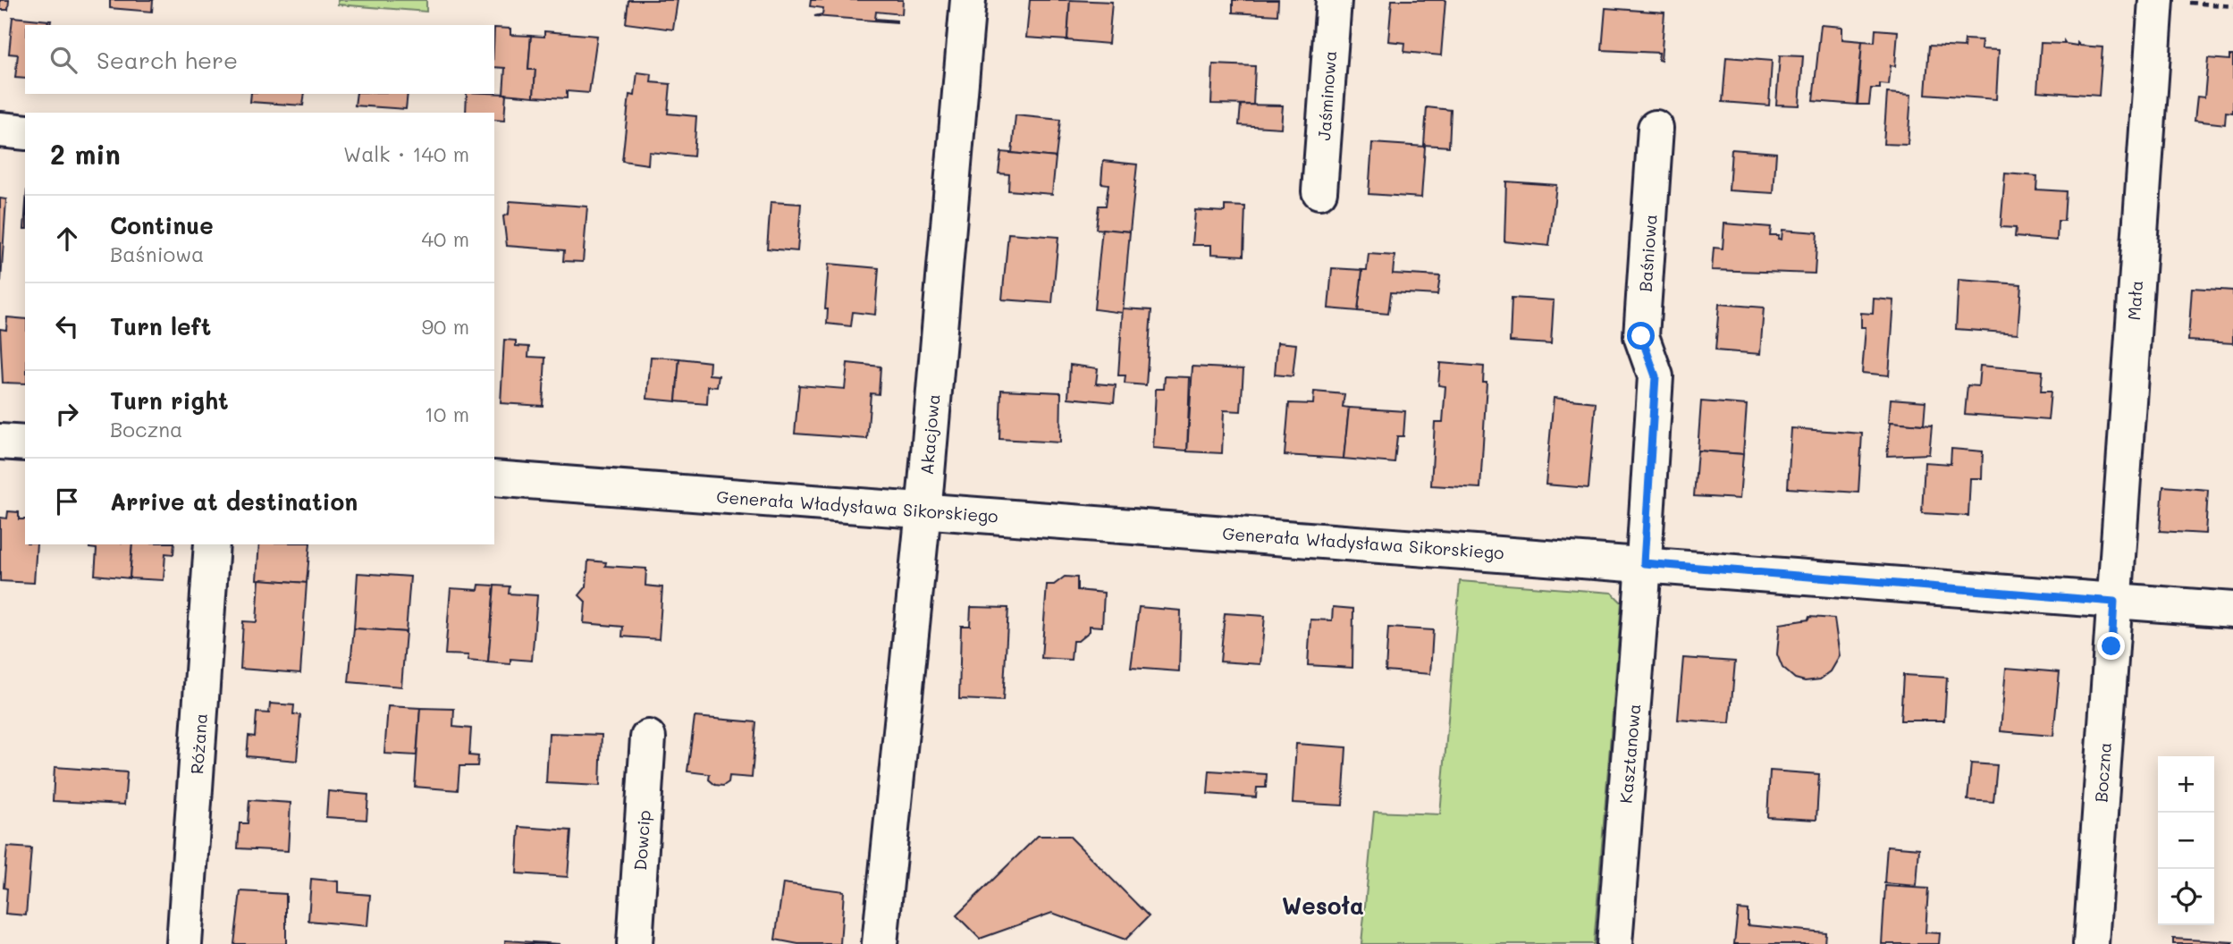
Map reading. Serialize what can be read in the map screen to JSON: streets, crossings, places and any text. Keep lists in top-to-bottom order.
{
  "streets": {
    "street": [
      "Jaśminowa",
      "Baśniowa",
      "Mała",
      "Akacjowa",
      "Generała Władysława Sikorskiego",
      "Różana",
      "Kasztanowa",
      "Boczna",
      "Dowcip"
    ]
  },
  "crossings": [
    ["Baśniowa", "Generała Władysława Sikorskiego"],
    ["Baśniowa", "Kasztanowa"],
    ["Mała", "Generała Władysława Sikorskiego"],
    ["Mała", "Boczna"],
    ["Akacjowa", "Generała Władysława Sikorskiego"],
    ["Generała Władysława Sikorskiego", "Kasztanowa"],
    ["Generała Władysława Sikorskiego", "Boczna"]
  ],
  "districts": ["Wesoła"],
  "page": {
    "search": "Search here",
    "heading": ["2 min", "Walk · 140 m"],
    "list": [
      ["Continue", "Baśniowa", "40 m"],
      ["Turn left", "90 m"],
      ["Turn right", "Boczna", "10 m"],
      "Arrive at destination"
    ],
    "map_buttons": ["+", "−"]
  }
}
